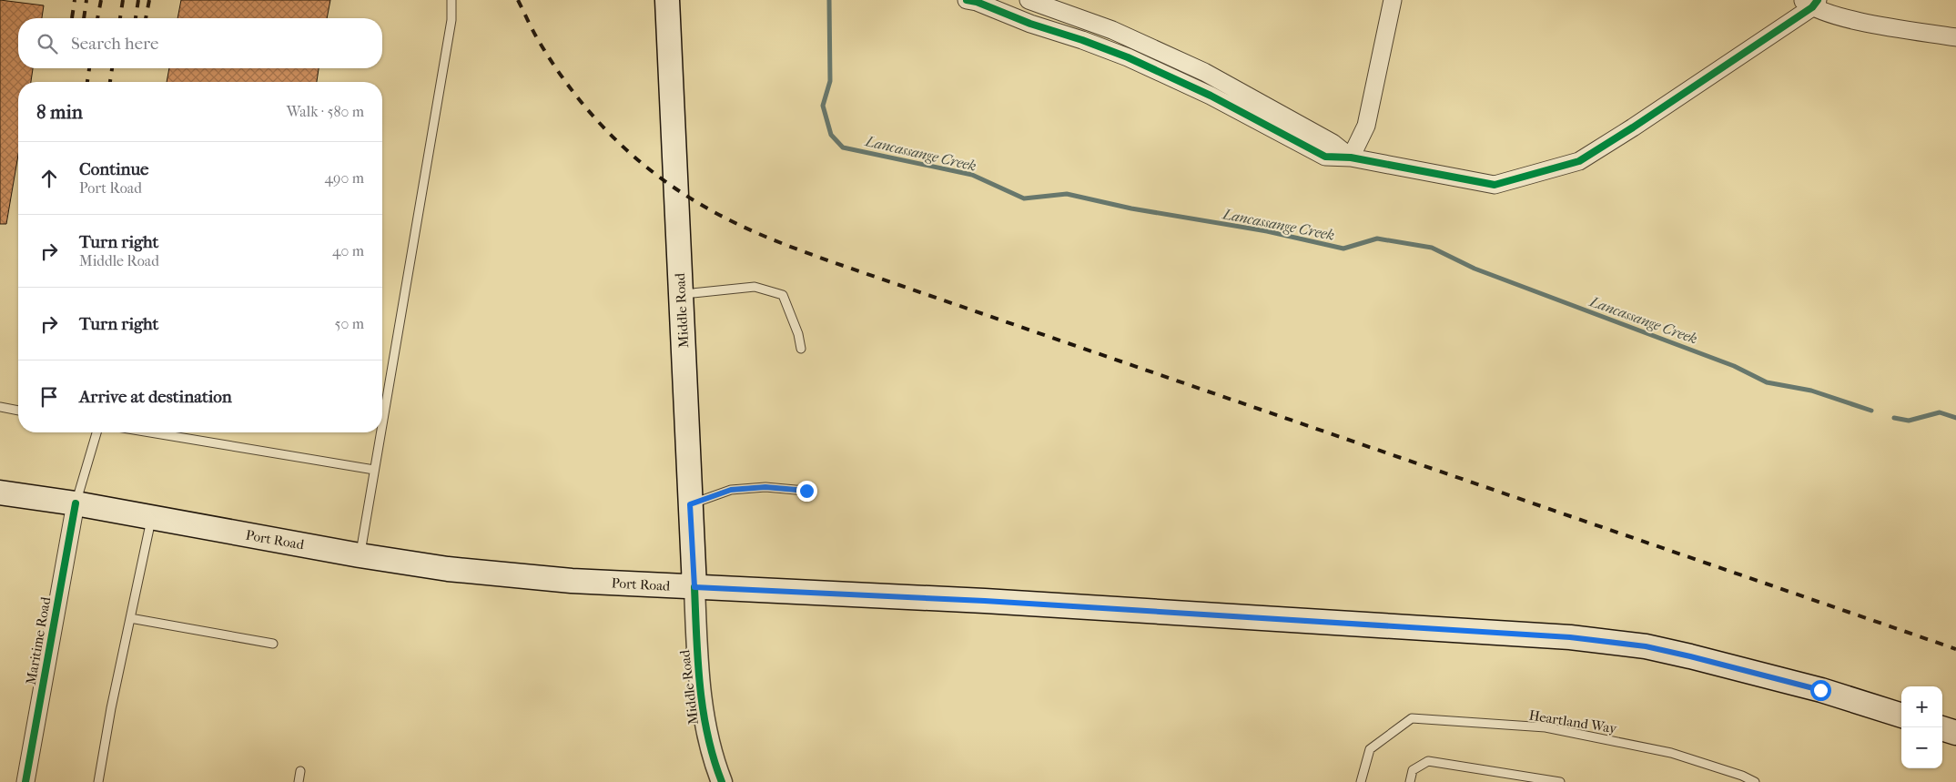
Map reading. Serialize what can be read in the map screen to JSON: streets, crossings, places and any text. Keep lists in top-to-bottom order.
{
  "streets": {
    "main road": ["Middle Road", "Port Road"],
    "street": ["Maritime Road"],
    "lane": ["Heartland Way"]
  },
  "crossings": [
    ["Middle Road", "Port Road"],
    ["Port Road", "Maritime Road"]
  ],
  "water": ["Lancassange Creek"],
  "page": {
    "search": "Search here",
    "heading": ["8 min", "Walk · 580 m"],
    "list": [
      ["Continue", "Port Road", "490 m"],
      ["Turn right", "Middle Road", "40 m"],
      ["Turn right", "50 m"],
      "Arrive at destination"
    ],
    "map_buttons": ["+", "−"]
  }
}
